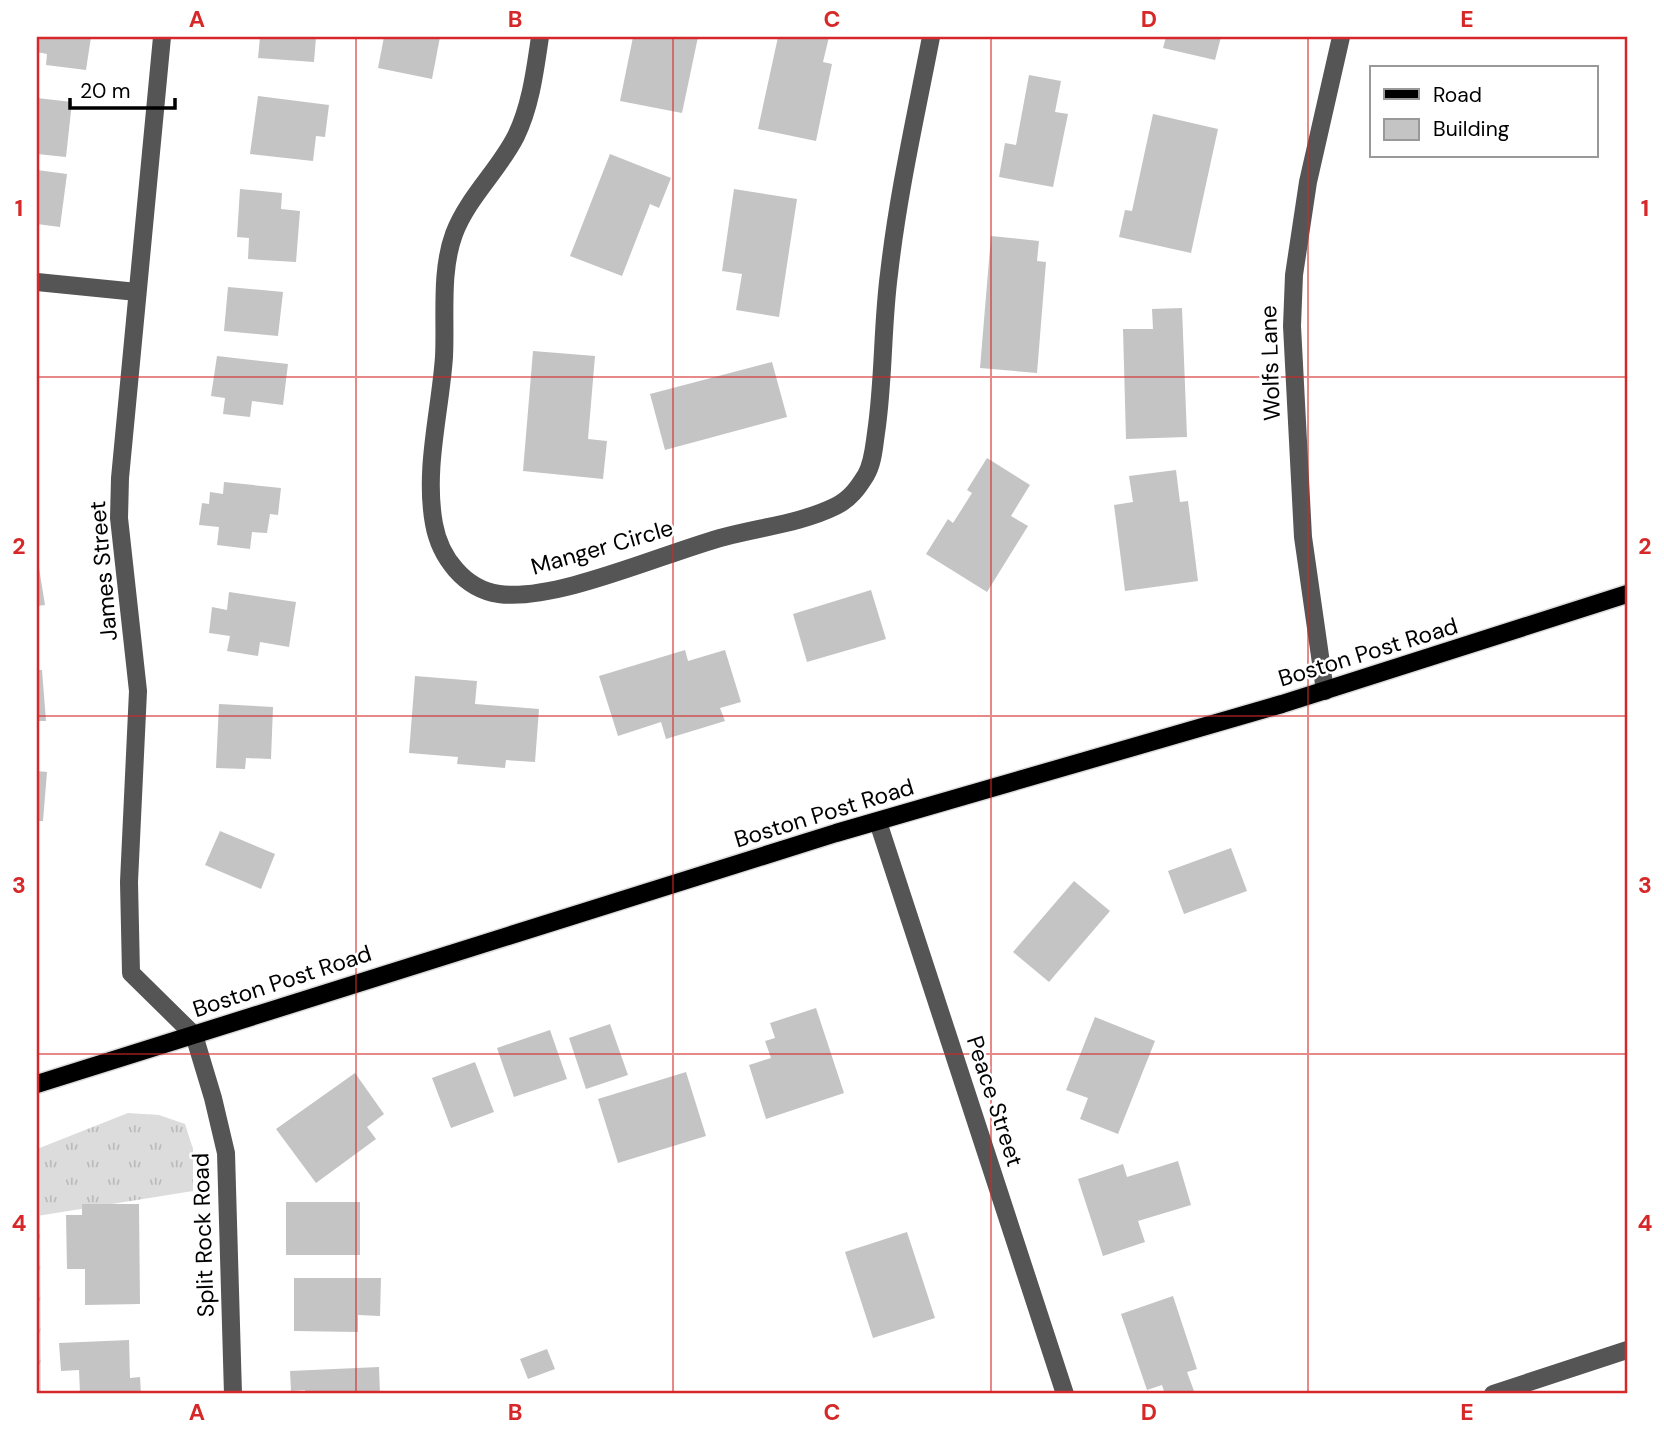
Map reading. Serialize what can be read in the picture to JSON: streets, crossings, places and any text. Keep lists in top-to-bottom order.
{
  "streets": {
    "main road": ["Boston Post Road"],
    "street": [
      "Wolfs Lane",
      "Manger Circle",
      "James Street",
      "Peace Street",
      "Split Rock Road"
    ]
  },
  "crossings": [
    ["Wolfs Lane", "Boston Post Road"],
    ["James Street", "Boston Post Road"],
    ["James Street", "Split Rock Road"],
    ["Boston Post Road", "Peace Street"],
    ["Boston Post Road", "Split Rock Road"]
  ],
  "legend": ["Road", "Building"],
  "scale_bar": "20 m",
  "grid": {
    "columns": [
      "A",
      "B",
      "C",
      "D",
      "E"
    ],
    "rows": [
      "1",
      "2",
      "3",
      "4"
    ]
  }
}
